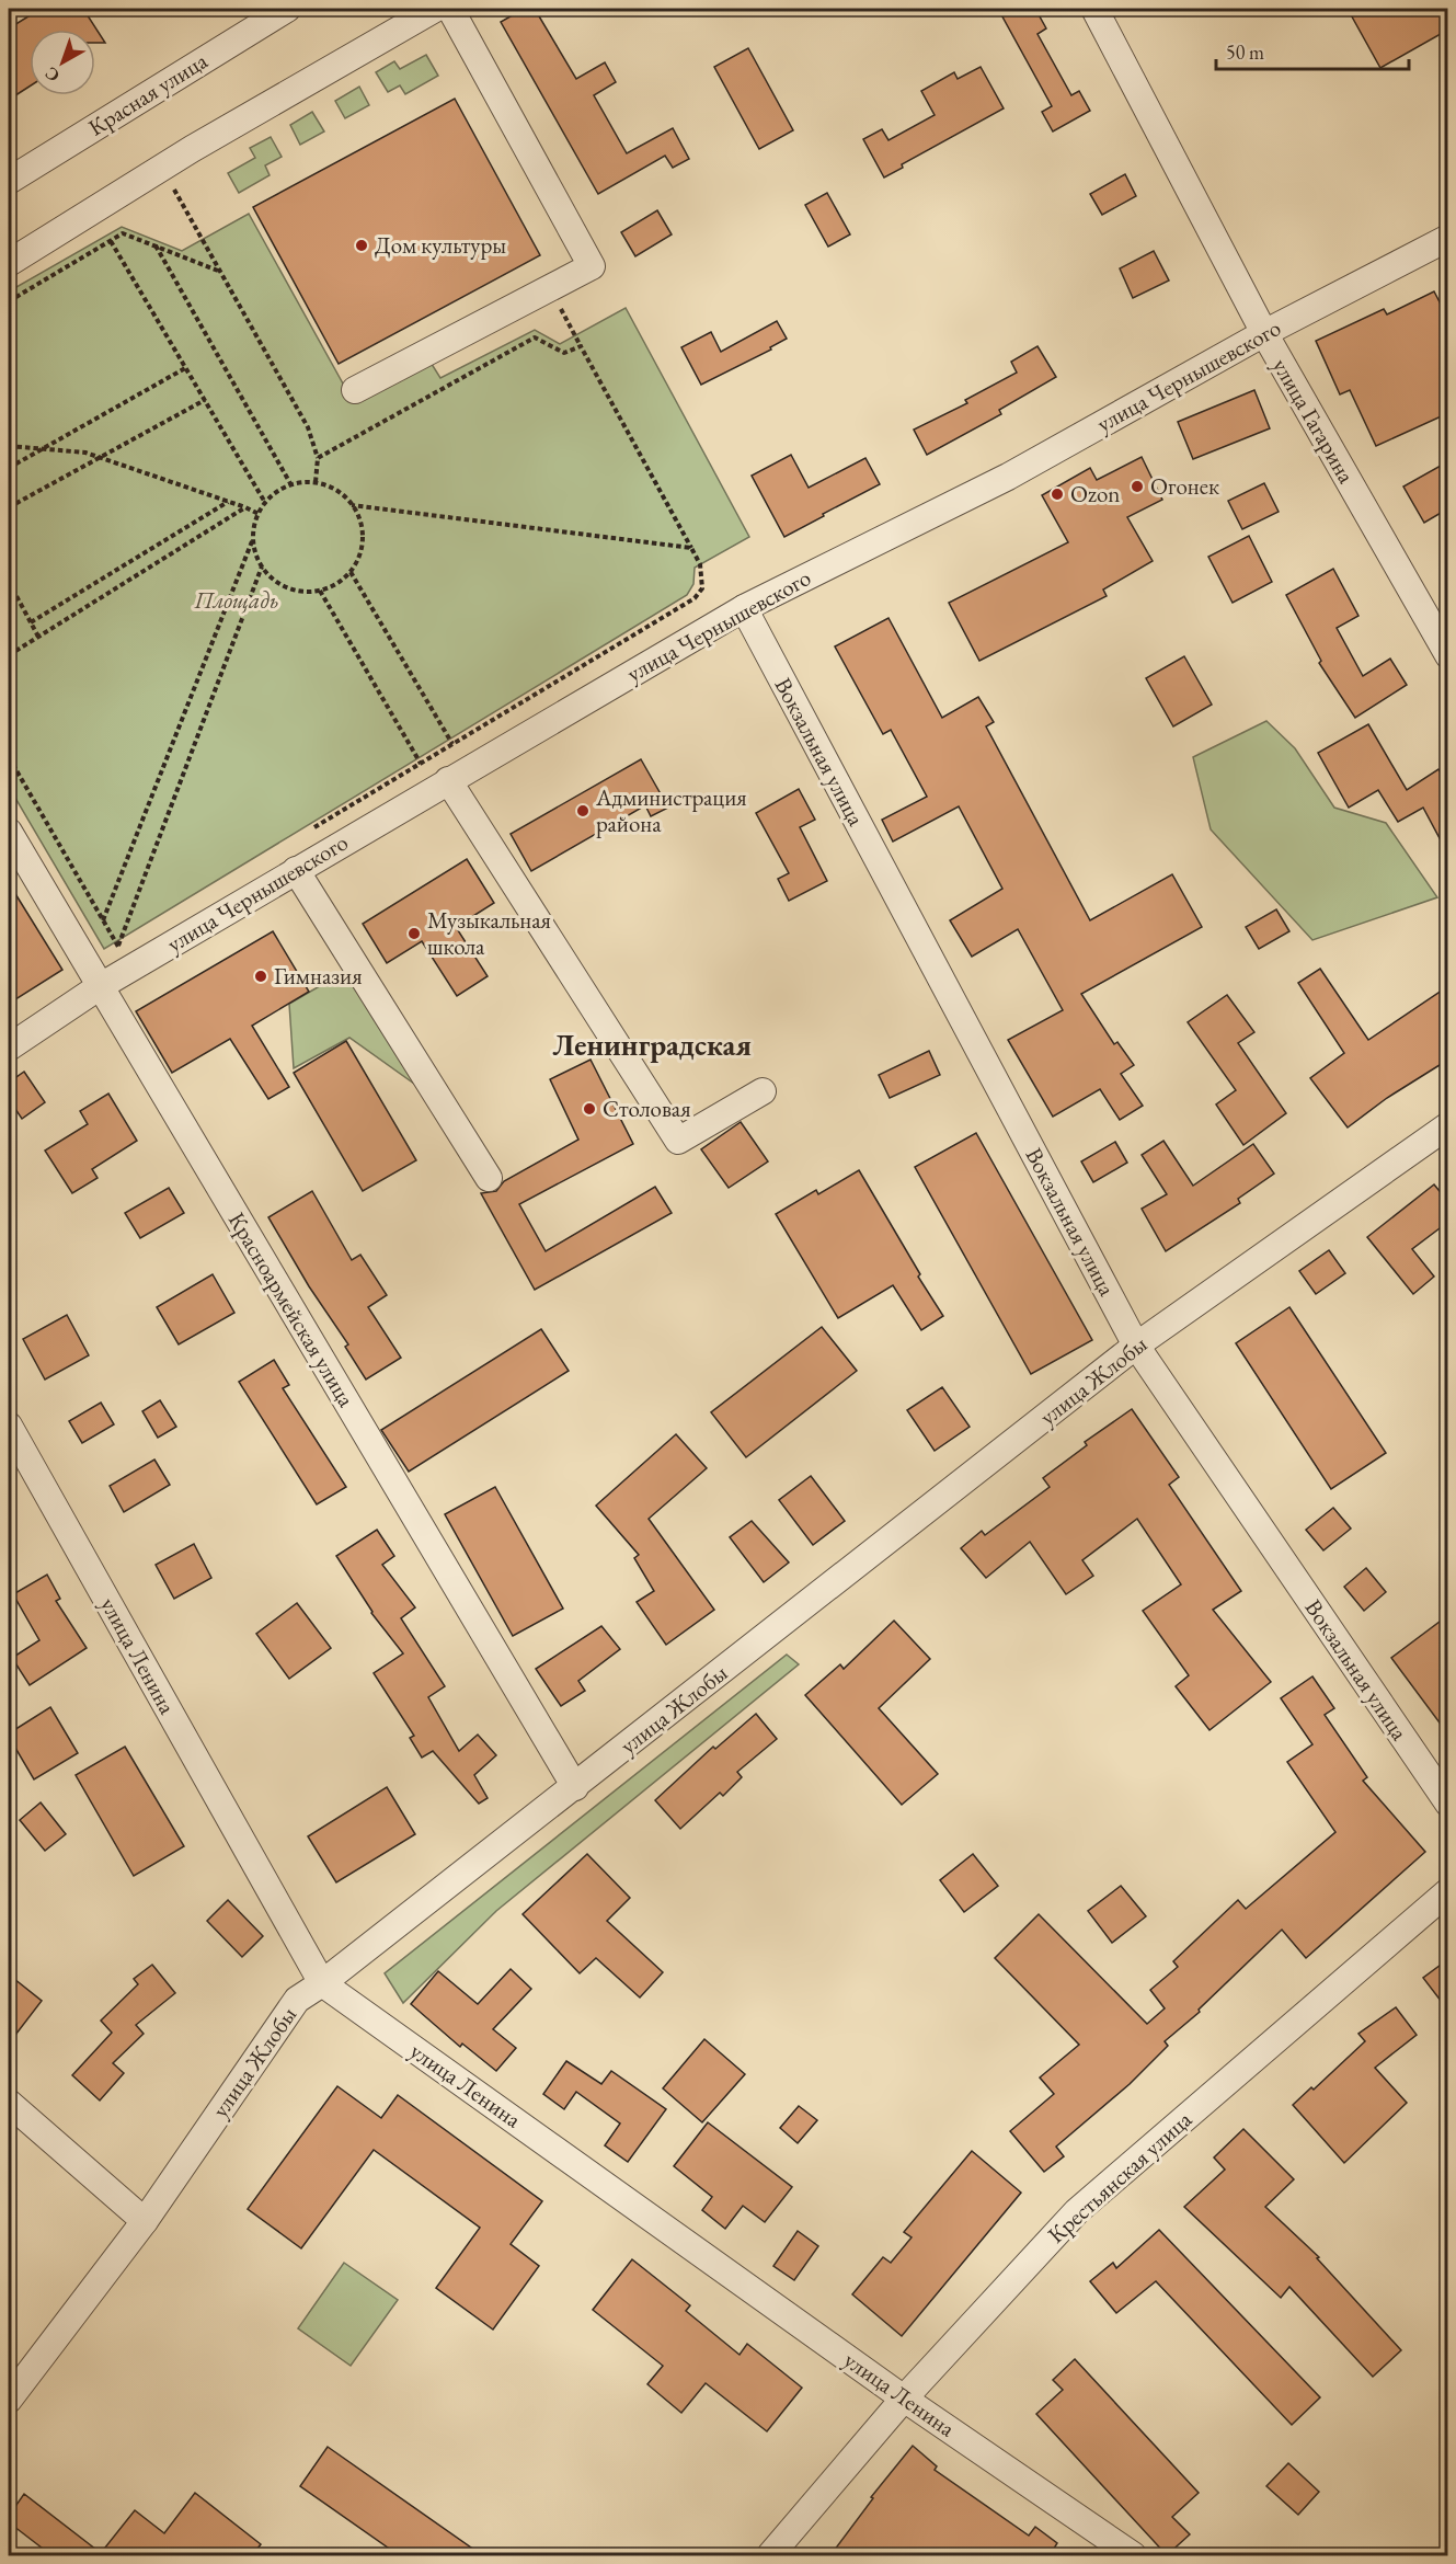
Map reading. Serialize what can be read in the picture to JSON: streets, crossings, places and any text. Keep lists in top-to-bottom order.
{
  "streets": {
    "street": [
      "Красная улица",
      "улица Чернышевского",
      "улица Гагарина",
      "Вокзальная улица",
      "Красноармейская улица",
      "улица Жлобы",
      "улица Ленина",
      "Крестьянская улица"
    ]
  },
  "crossings": [
    ["улица Чернышевского", "улица Гагарина"],
    ["улица Чернышевского", "Вокзальная улица"],
    ["улица Чернышевского", "Красноармейская улица"],
    ["Вокзальная улица", "улица Жлобы"],
    ["Красноармейская улица", "улица Жлобы"],
    ["улица Жлобы", "улица Ленина"],
    ["улица Ленина", "Крестьянская улица"]
  ],
  "districts": ["Ленинградская"],
  "parks": ["Площадь"],
  "places": [
    "Дом культуры",
    "Огонек",
    "Ozon",
    "Администрация района",
    "Музыкальная школа",
    "Гимназия",
    "Столовая"
  ],
  "scale_bar": "50 m",
  "north": "bottom left"
}
